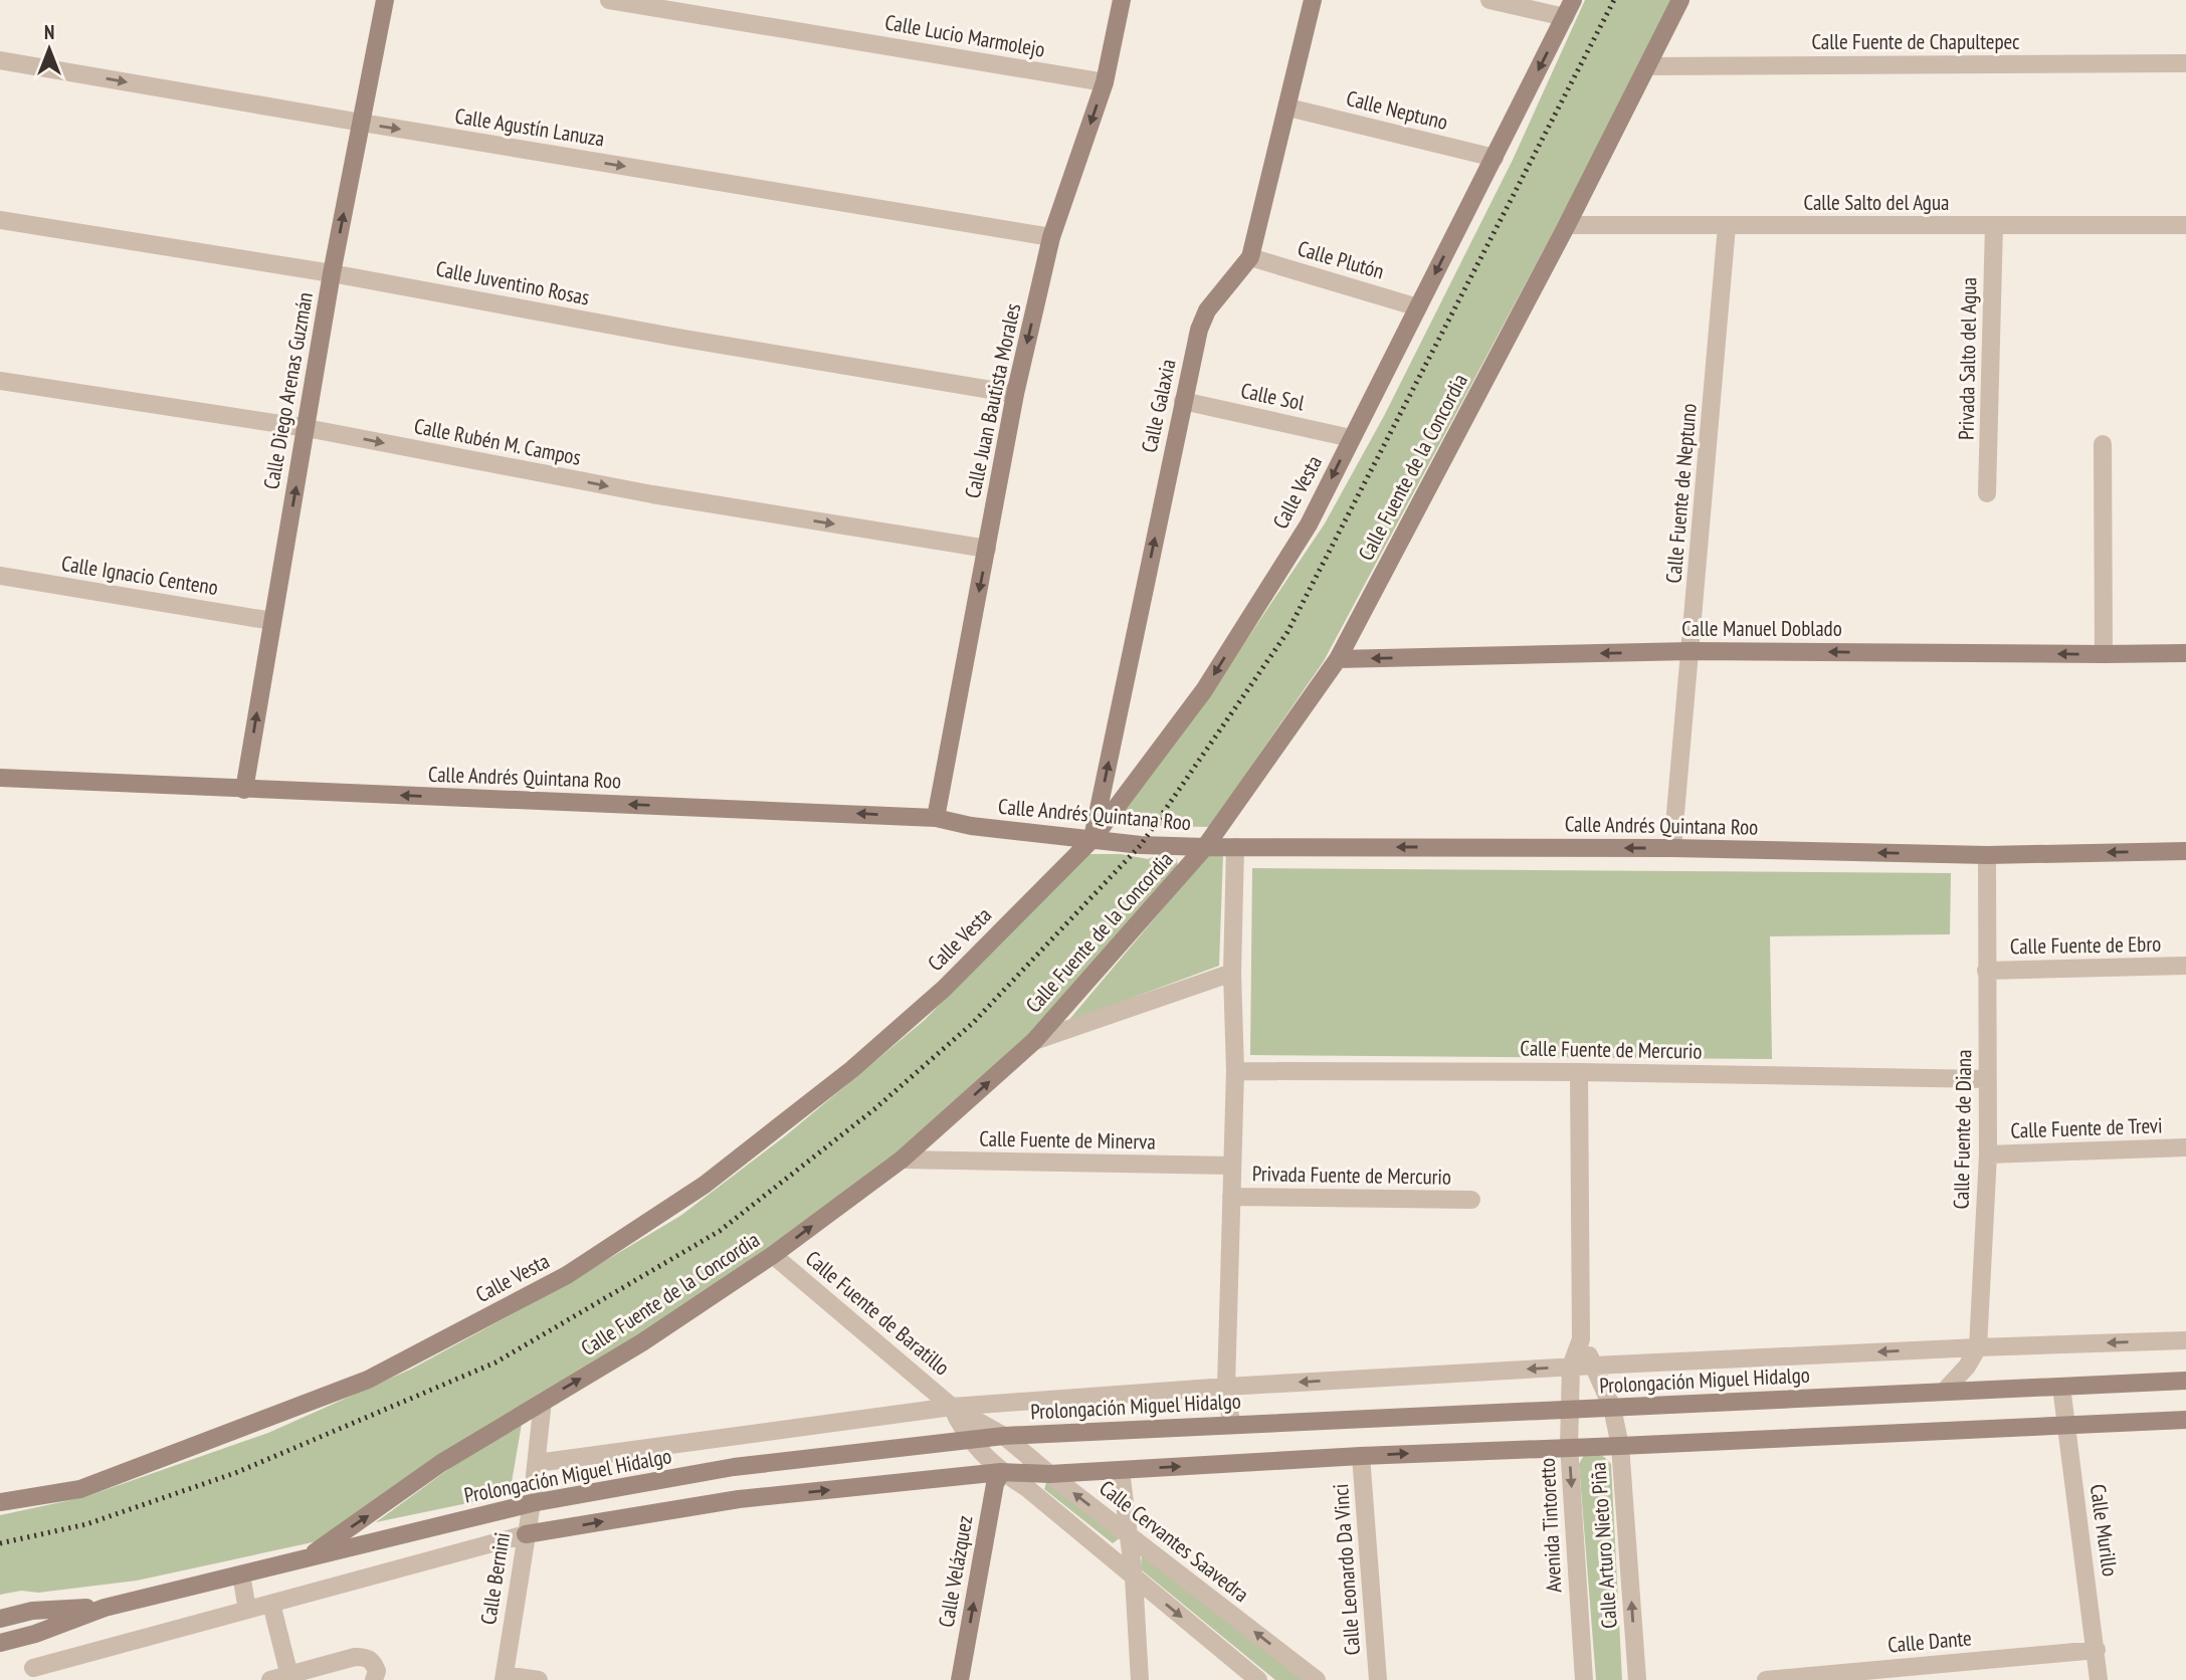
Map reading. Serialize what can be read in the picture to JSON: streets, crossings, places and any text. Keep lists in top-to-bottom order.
{
  "streets": {
    "main road": [
      "Calle Diego Arenas Guzmán",
      "Calle Juan Bautista Morales",
      "Calle Galaxia",
      "Calle Fuente de la Concordia",
      "Calle Vesta",
      "Calle Manuel Doblado",
      "Calle Andrés Quintana Roo",
      "Prolongación Miguel Hidalgo",
      "Calle Velázquez"
    ],
    "street": [
      "Calle Lucio Marmolejo",
      "Calle Fuente de Chapultepec",
      "Calle Neptuno",
      "Calle Agustín Lanuza",
      "Calle Salto del Agua",
      "Calle Plutón",
      "Calle Juventino Rosas",
      "Privada Salto del Agua",
      "Calle Sol",
      "Calle Rubén M. Campos",
      "Calle Fuente de Neptuno",
      "Calle Ignacio Centeno",
      "Calle Fuente de Ebro",
      "Calle Fuente de Mercurio",
      "Calle Fuente de Trevi",
      "Calle Fuente de Diana",
      "Calle Fuente de Minerva",
      "Privada Fuente de Mercurio",
      "Calle Fuente de Baratillo",
      "Avenida Tintoretto",
      "Calle Murillo",
      "Calle Cervantes Saavedra",
      "Calle Arturo Nieto Piña",
      "Calle Leonardo Da Vinci",
      "Calle Bernini",
      "Calle Dante"
    ]
  },
  "crossings": [
    ["Calle Lucio Marmolejo", "Calle Juan Bautista Morales"],
    ["Calle Fuente de Chapultepec", "Calle Fuente de la Concordia"],
    ["Calle Neptuno", "Calle Galaxia"],
    ["Calle Neptuno", "Calle Vesta"],
    ["Calle Agustín Lanuza", "Calle Diego Arenas Guzmán"],
    ["Calle Agustín Lanuza", "Calle Juan Bautista Morales"],
    ["Calle Salto del Agua", "Privada Salto del Agua"],
    ["Calle Salto del Agua", "Calle Fuente de la Concordia"],
    ["Calle Salto del Agua", "Calle Fuente de Neptuno"],
    ["Calle Plutón", "Calle Galaxia"],
    ["Calle Plutón", "Calle Vesta"],
    ["Calle Juventino Rosas", "Calle Diego Arenas Guzmán"],
    ["Calle Juventino Rosas", "Calle Juan Bautista Morales"],
    ["Calle Diego Arenas Guzmán", "Calle Rubén M. Campos"],
    ["Calle Diego Arenas Guzmán", "Calle Ignacio Centeno"],
    ["Calle Diego Arenas Guzmán", "Calle Andrés Quintana Roo"],
    ["Calle Sol", "Calle Galaxia"],
    ["Calle Sol", "Calle Vesta"],
    ["Calle Juan Bautista Morales", "Calle Rubén M. Campos"],
    ["Calle Juan Bautista Morales", "Calle Andrés Quintana Roo"],
    ["Calle Galaxia", "Calle Vesta"],
    ["Calle Galaxia", "Calle Andrés Quintana Roo"],
    ["Calle Fuente de la Concordia", "Calle Manuel Doblado"],
    ["Calle Fuente de la Concordia", "Calle Andrés Quintana Roo"],
    ["Calle Fuente de la Concordia", "Calle Fuente de Minerva"],
    ["Calle Fuente de la Concordia", "Calle Fuente de Baratillo"],
    ["Calle Fuente de la Concordia", "Prolongación Miguel Hidalgo"],
    ["Calle Fuente de la Concordia", "Calle Bernini"],
    ["Calle Vesta", "Calle Andrés Quintana Roo"],
    ["Calle Fuente de Neptuno", "Calle Manuel Doblado"],
    ["Calle Fuente de Neptuno", "Calle Andrés Quintana Roo"],
    ["Calle Andrés Quintana Roo", "Calle Fuente de Diana"],
    ["Calle Fuente de Ebro", "Calle Fuente de Diana"],
    ["Calle Fuente de Mercurio", "Calle Fuente de Diana"],
    ["Calle Fuente de Trevi", "Calle Fuente de Diana"],
    ["Calle Fuente de Baratillo", "Prolongación Miguel Hidalgo"],
    ["Calle Fuente de Baratillo", "Calle Cervantes Saavedra"],
    ["Prolongación Miguel Hidalgo", "Avenida Tintoretto"],
    ["Prolongación Miguel Hidalgo", "Calle Murillo"],
    ["Prolongación Miguel Hidalgo", "Calle Cervantes Saavedra"],
    ["Prolongación Miguel Hidalgo", "Calle Arturo Nieto Piña"],
    ["Prolongación Miguel Hidalgo", "Calle Bernini"],
    ["Calle Murillo", "Calle Dante"]
  ],
  "one_way": [
    "Calle Agustín Lanuza",
    "Calle Diego Arenas Guzmán",
    "Calle Juan Bautista Morales",
    "Calle Galaxia",
    "Calle Rubén M. Campos",
    "Calle Fuente de la Concordia",
    "Calle Vesta",
    "Calle Manuel Doblado",
    "Calle Andrés Quintana Roo",
    "Avenida Tintoretto",
    "Calle Arturo Nieto Piña",
    "Calle Velázquez"
  ],
  "north": "top"
}
